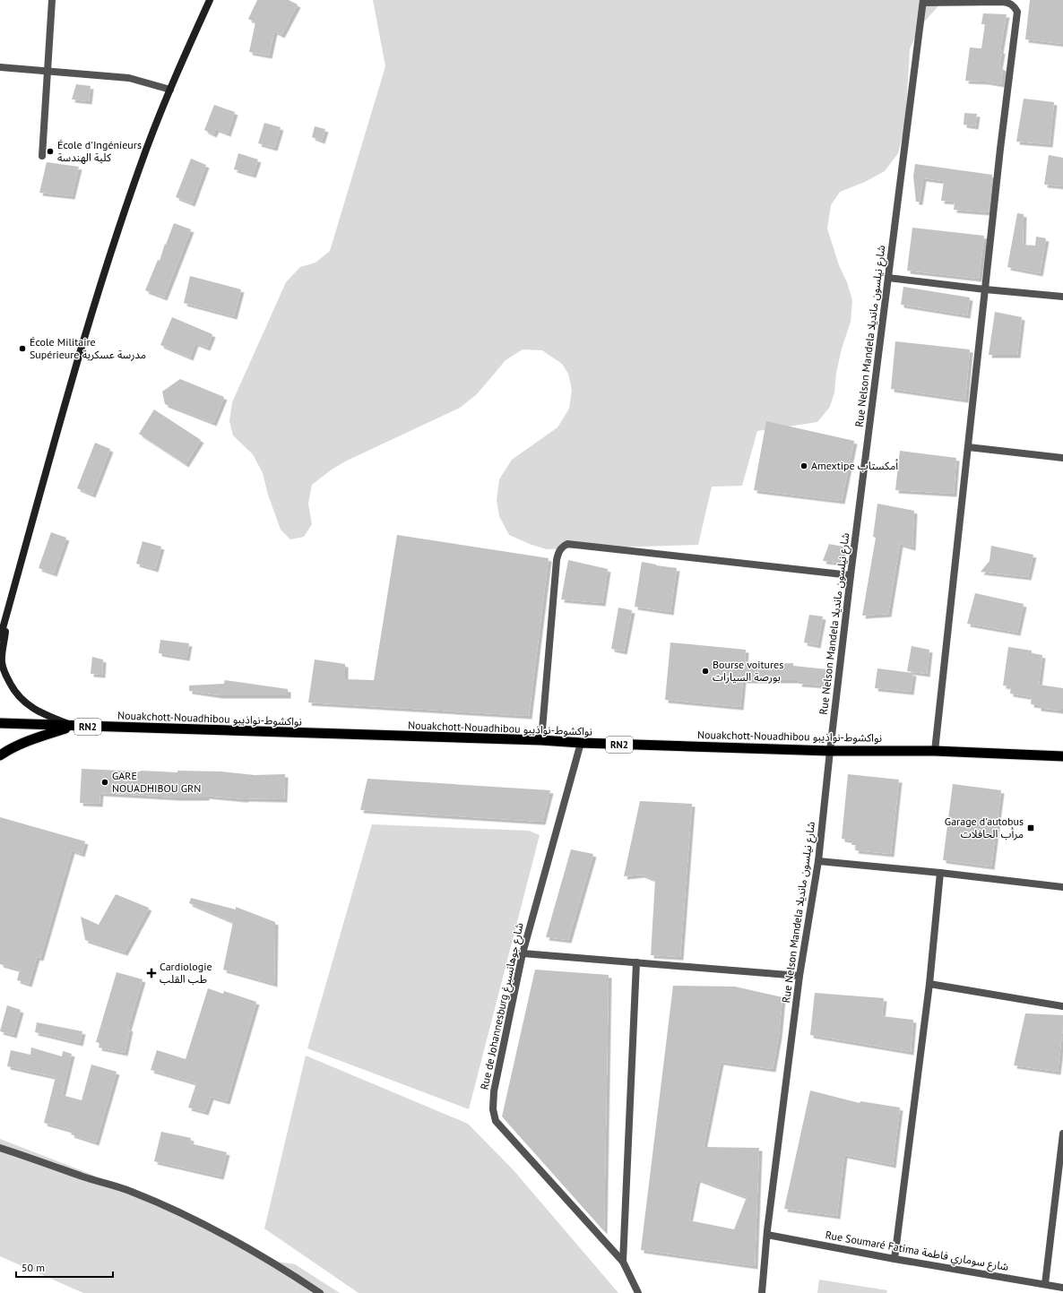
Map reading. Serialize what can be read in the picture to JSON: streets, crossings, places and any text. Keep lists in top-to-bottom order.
{
  "streets": {
    "highway": ["Nouakchott-Nouadhibou نواكشوط-نواذيبو", "RN2"],
    "street": ["Rue Nelson Mandela شارع نيلسون مانديلا", "Rue de Johannesburg شارع جوهانسبرغ", "Rue Soumaré Fatima شارع سوماري فاطمة"]
  },
  "crossings": [
    ["Rue Nelson Mandela شارع نيلسون مانديلا", "Nouakchott-Nouadhibou نواكشوط-نواذيبو"],
    ["Rue Nelson Mandela شارع نيلسون مانديلا", "Rue Soumaré Fatima شارع سوماري فاطمة"],
    ["Nouakchott-Nouadhibou نواكشوط-نواذيبو", "Rue de Johannesburg شارع جوهانسبرغ"]
  ],
  "places": {
    "other": [
      "École d'Ingénieurs كلية الهندسة",
      "École Militaire Supérieure مدرسة عسكرية",
      "Amextipe أمكستاب",
      "Bourse voitures بورصة السيارات",
      "GARE NOUADHIBOU GRN"
    ],
    "transit": ["Garage d'autobus مرأب الحافلات"],
    "health": ["Cardiologie طب القلب"]
  },
  "scale_bar": "50 m"
}
